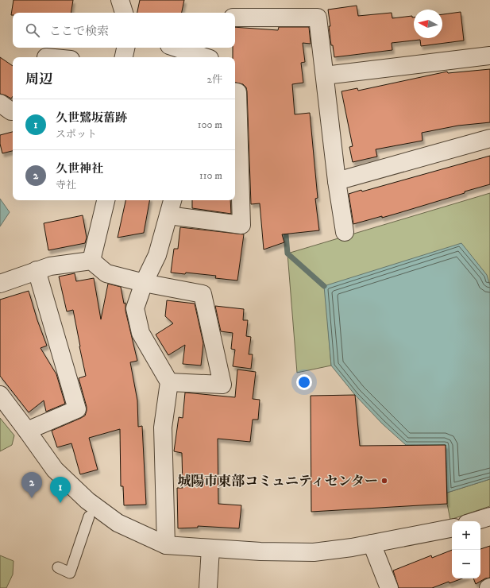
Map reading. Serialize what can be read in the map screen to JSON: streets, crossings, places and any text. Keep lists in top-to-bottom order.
{
  "places": ["城陽市東部コミュニティセンター"],
  "north": "left",
  "page": {
    "search": "ここで検索",
    "heading": ["周辺", "2件"],
    "list": [
      {
        "mark": "1",
        "name": "久世鷺坂𦾔跡",
        "note": "スポット",
        "value": "100 m"
      },
      {
        "mark": "2",
        "name": "久世神社",
        "note": "寺社",
        "value": "110 m"
      }
    ],
    "pins": ["2", "1"],
    "map_buttons": ["+", "−"]
  }
}
